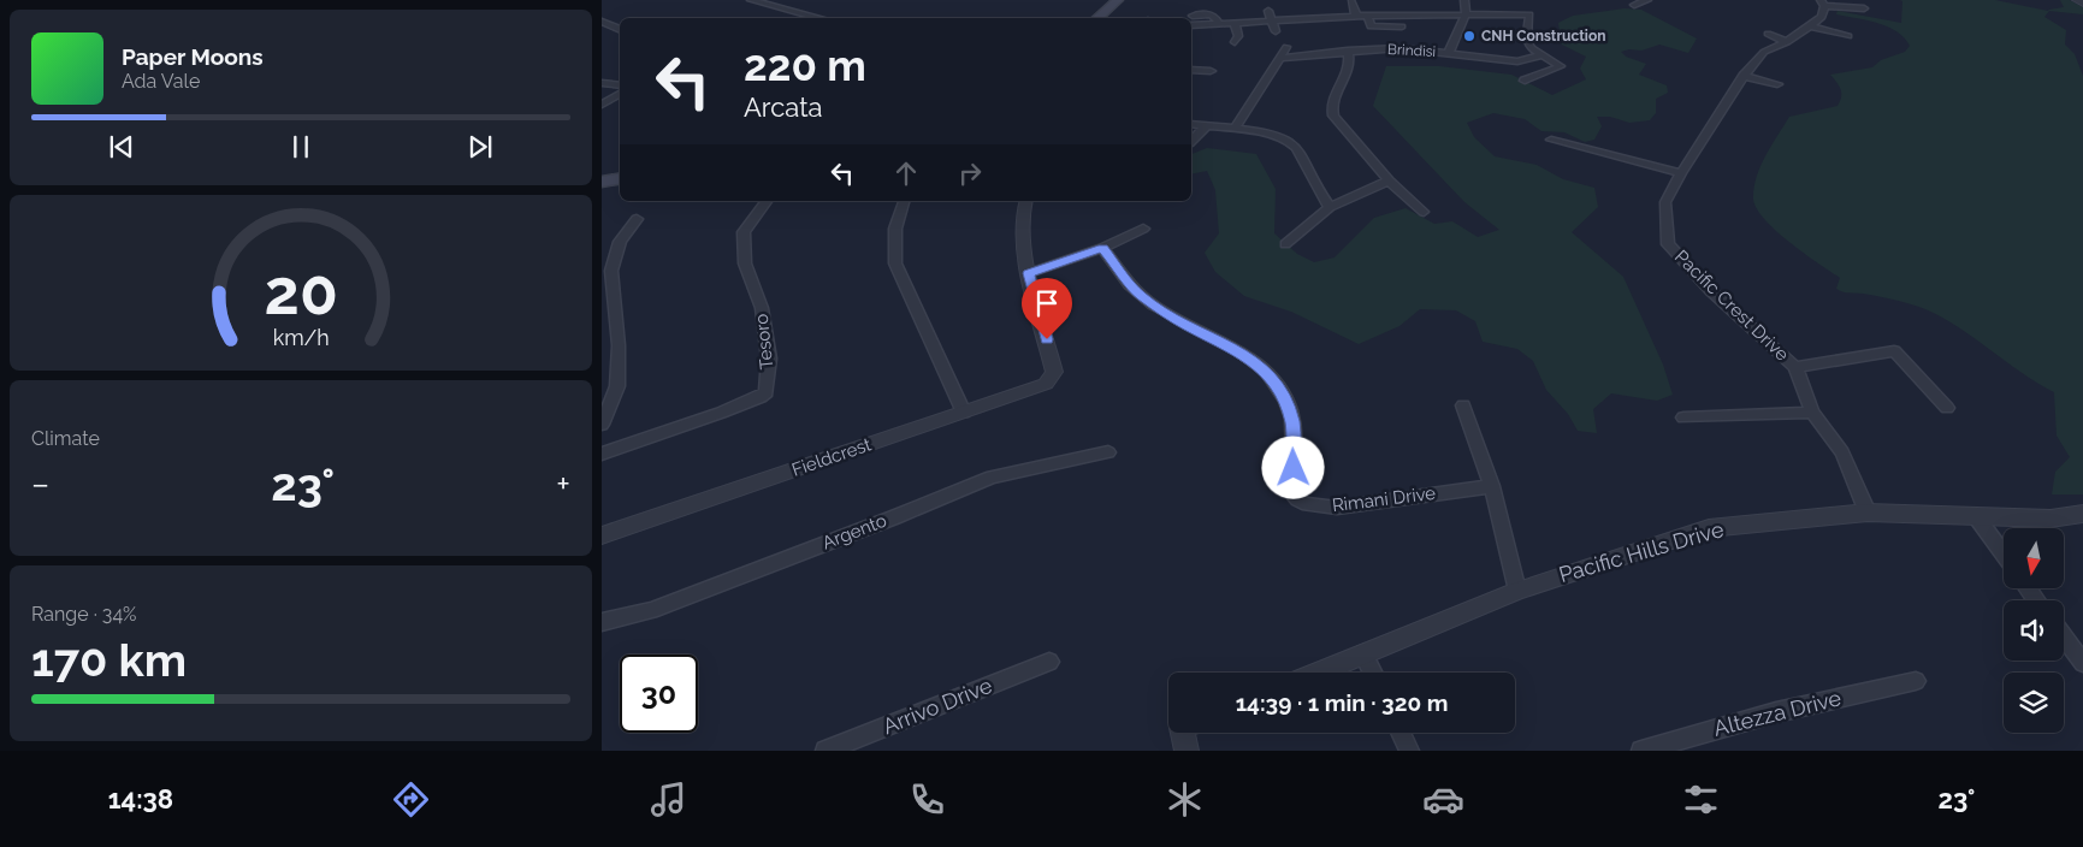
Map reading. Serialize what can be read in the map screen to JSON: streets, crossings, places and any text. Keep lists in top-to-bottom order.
{
  "streets": {
    "street": [
      "Brindisi",
      "Pacific Crest Drive",
      "Tesoro",
      "Fieldcrest",
      "Rimani Drive",
      "Argento",
      "Pacific Hills Drive",
      "Arrivo Drive",
      "Altezza Drive"
    ]
  },
  "crossings": [
    ["Pacific Crest Drive", "Pacific Hills Drive"]
  ],
  "places": ["CNH Construction"],
  "north": "bottom",
  "page": {
    "turn": ["220 m", "Arcata"],
    "song": ["Paper Moons", "Ada Vale"],
    "tile": [
      "Climate",
      ["Range · 34%", "170 km"]
    ],
    "heat": ["−", "23°", "+"],
    "limit": "30",
    "trip": "14:39 · 1 min · 320 m",
    "tabs": ["14:38", "23°"],
    "gauge": ["20", "km/h"]
  }
}
